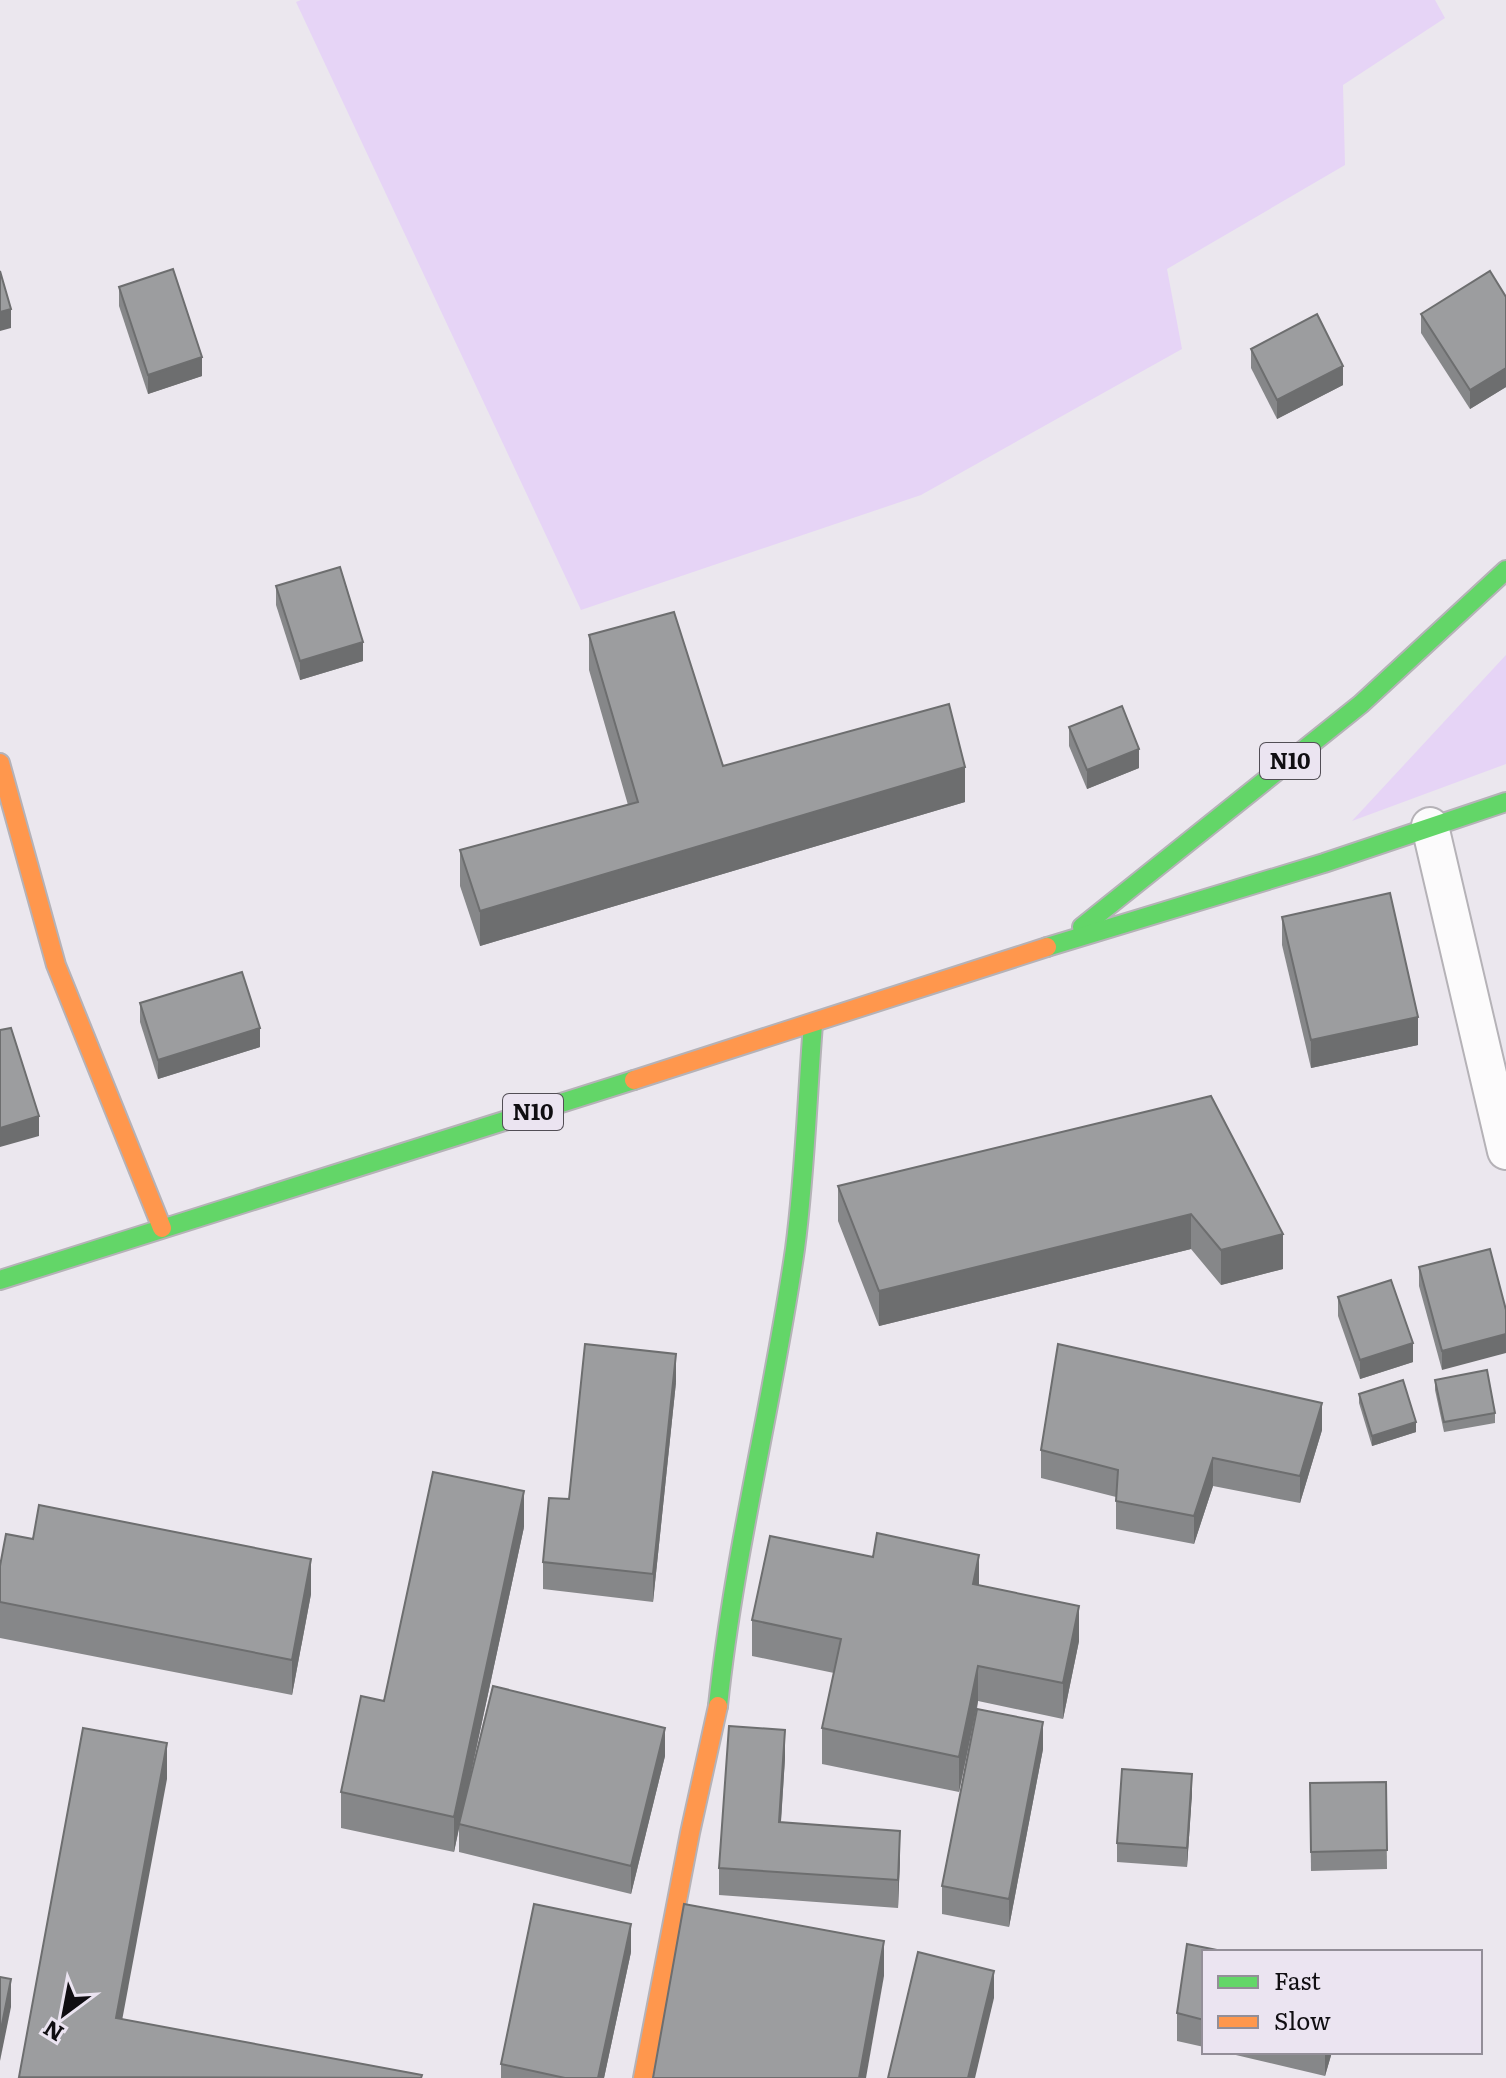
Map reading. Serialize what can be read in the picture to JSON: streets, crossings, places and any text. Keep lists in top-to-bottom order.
{
  "streets": {
    "main road": ["N10"]
  },
  "legend": ["Fast", "Slow"],
  "north": "bottom left"
}
